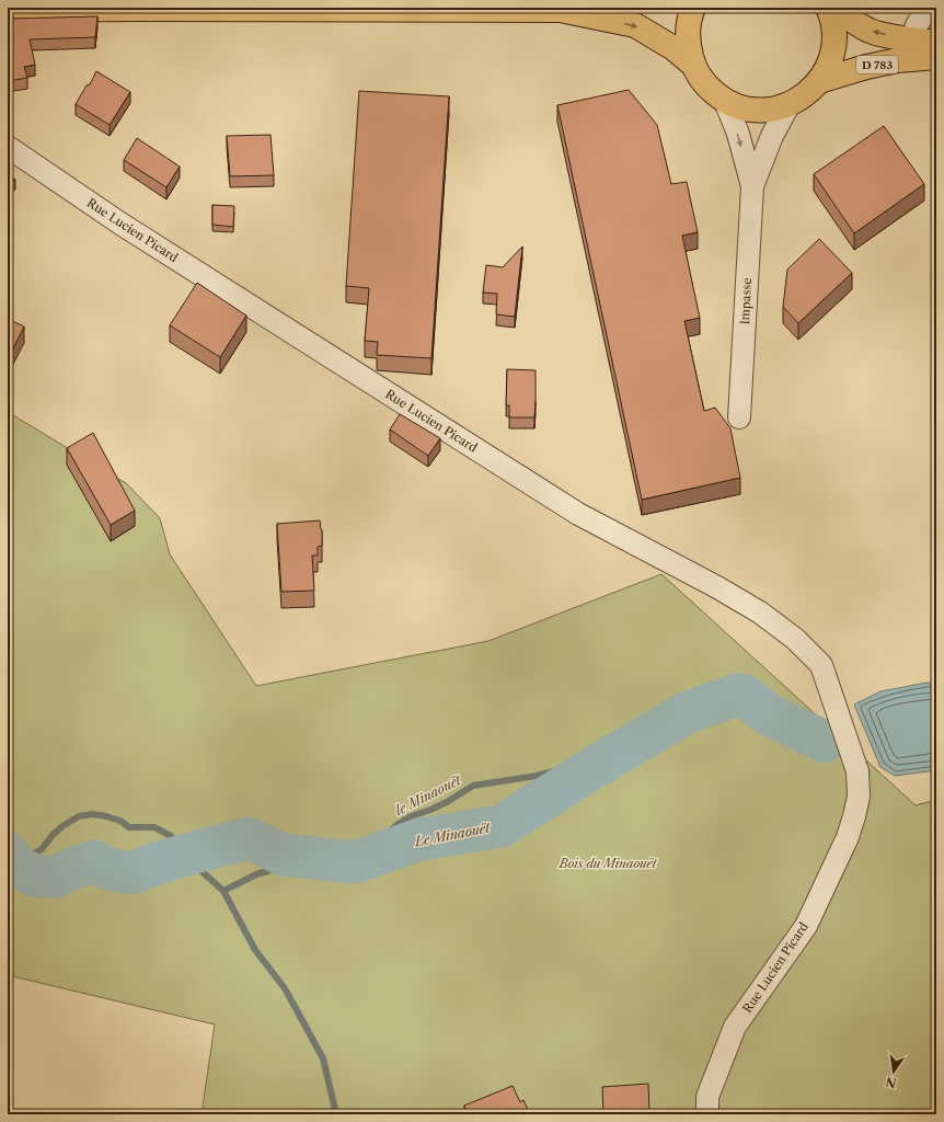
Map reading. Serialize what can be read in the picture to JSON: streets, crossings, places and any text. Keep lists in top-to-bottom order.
{
  "streets": {
    "main road": ["D 783"],
    "street": ["Rue Lucien Picard", "Impasse"]
  },
  "water": ["le Minaouët", "Le Minaouët"],
  "parks": ["Bois du Minaouët"],
  "north": "bottom"
}
